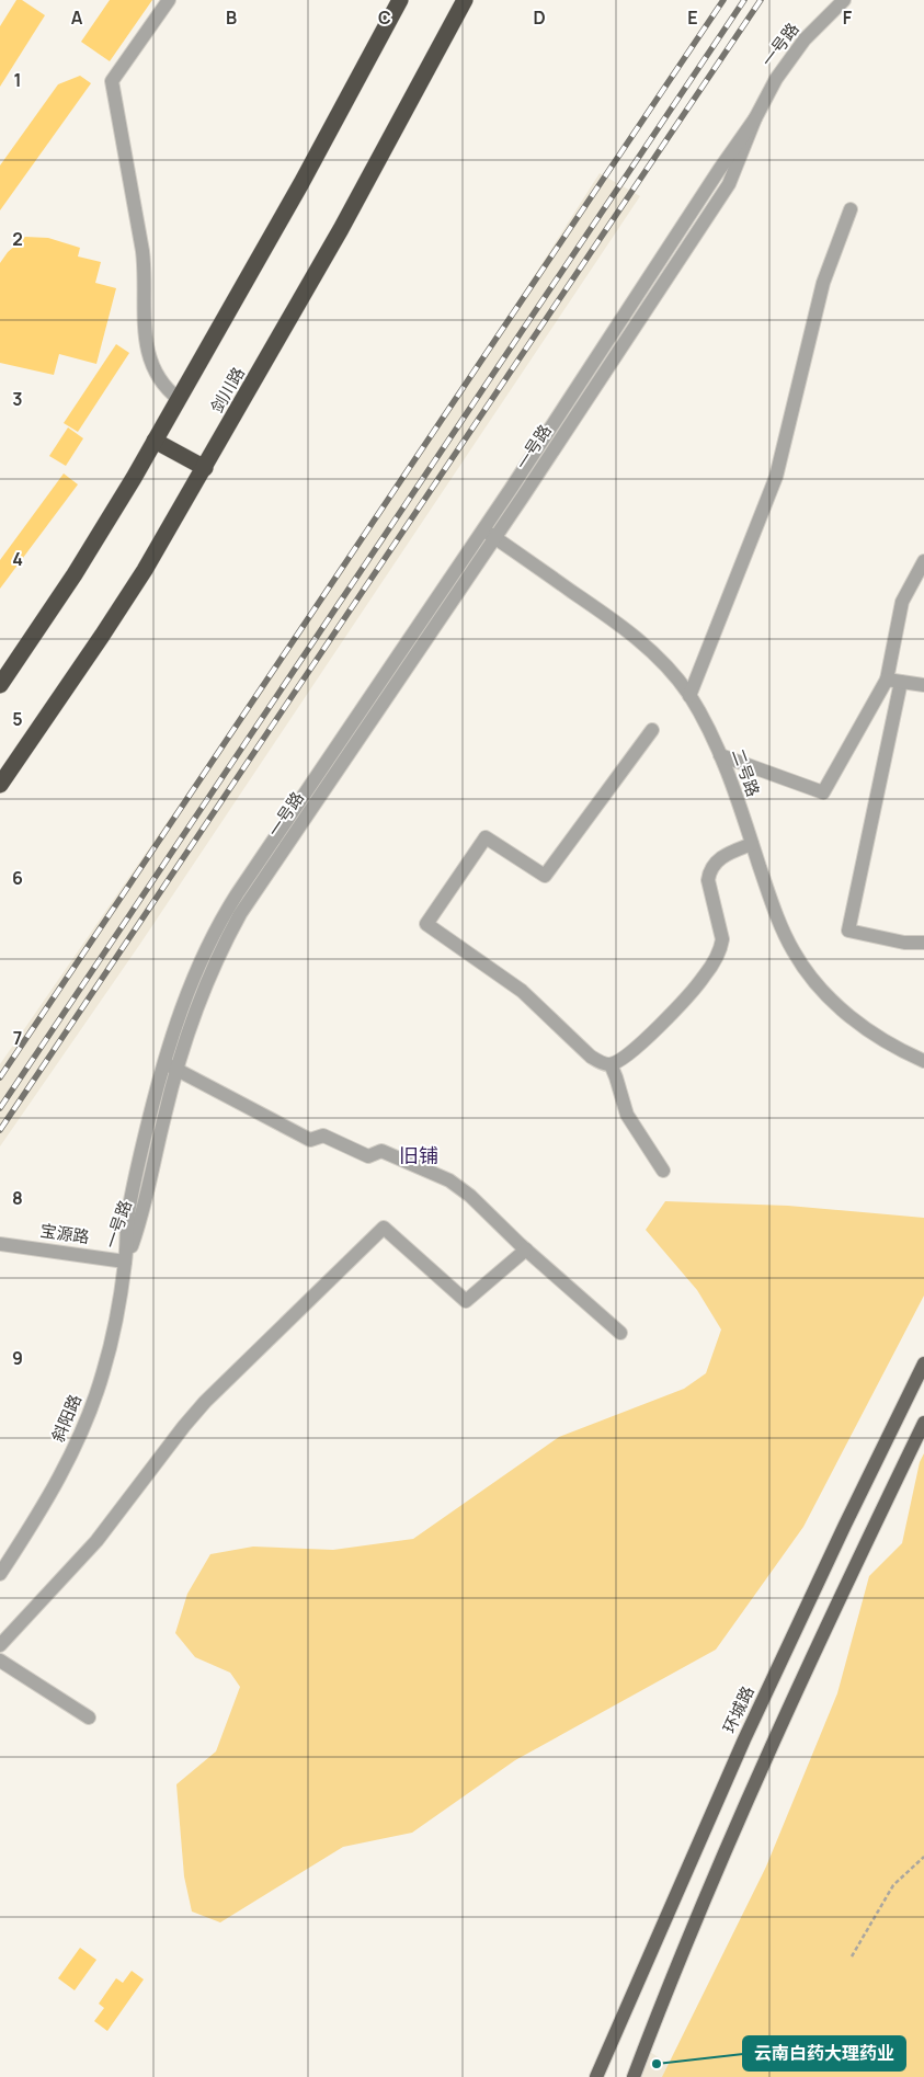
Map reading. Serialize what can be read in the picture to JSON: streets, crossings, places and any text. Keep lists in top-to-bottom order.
{
  "streets": {
    "highway": ["剑川路"],
    "main road": ["环城路"],
    "street": [
      "一号路",
      "二号路",
      "宝源路",
      "斜阳路"
    ]
  },
  "crossings": [
    ["一号路", "二号路"],
    ["一号路", "宝源路"],
    ["一号路", "斜阳路"],
    ["宝源路", "斜阳路"]
  ],
  "districts": ["旧铺"],
  "places": ["云南白药大理药业"],
  "grid": {
    "columns": [
      "A",
      "B",
      "C",
      "D",
      "E",
      "F"
    ],
    "rows": [
      "1",
      "2",
      "3",
      "4",
      "5",
      "6",
      "7",
      "8",
      "9"
    ]
  }
}
